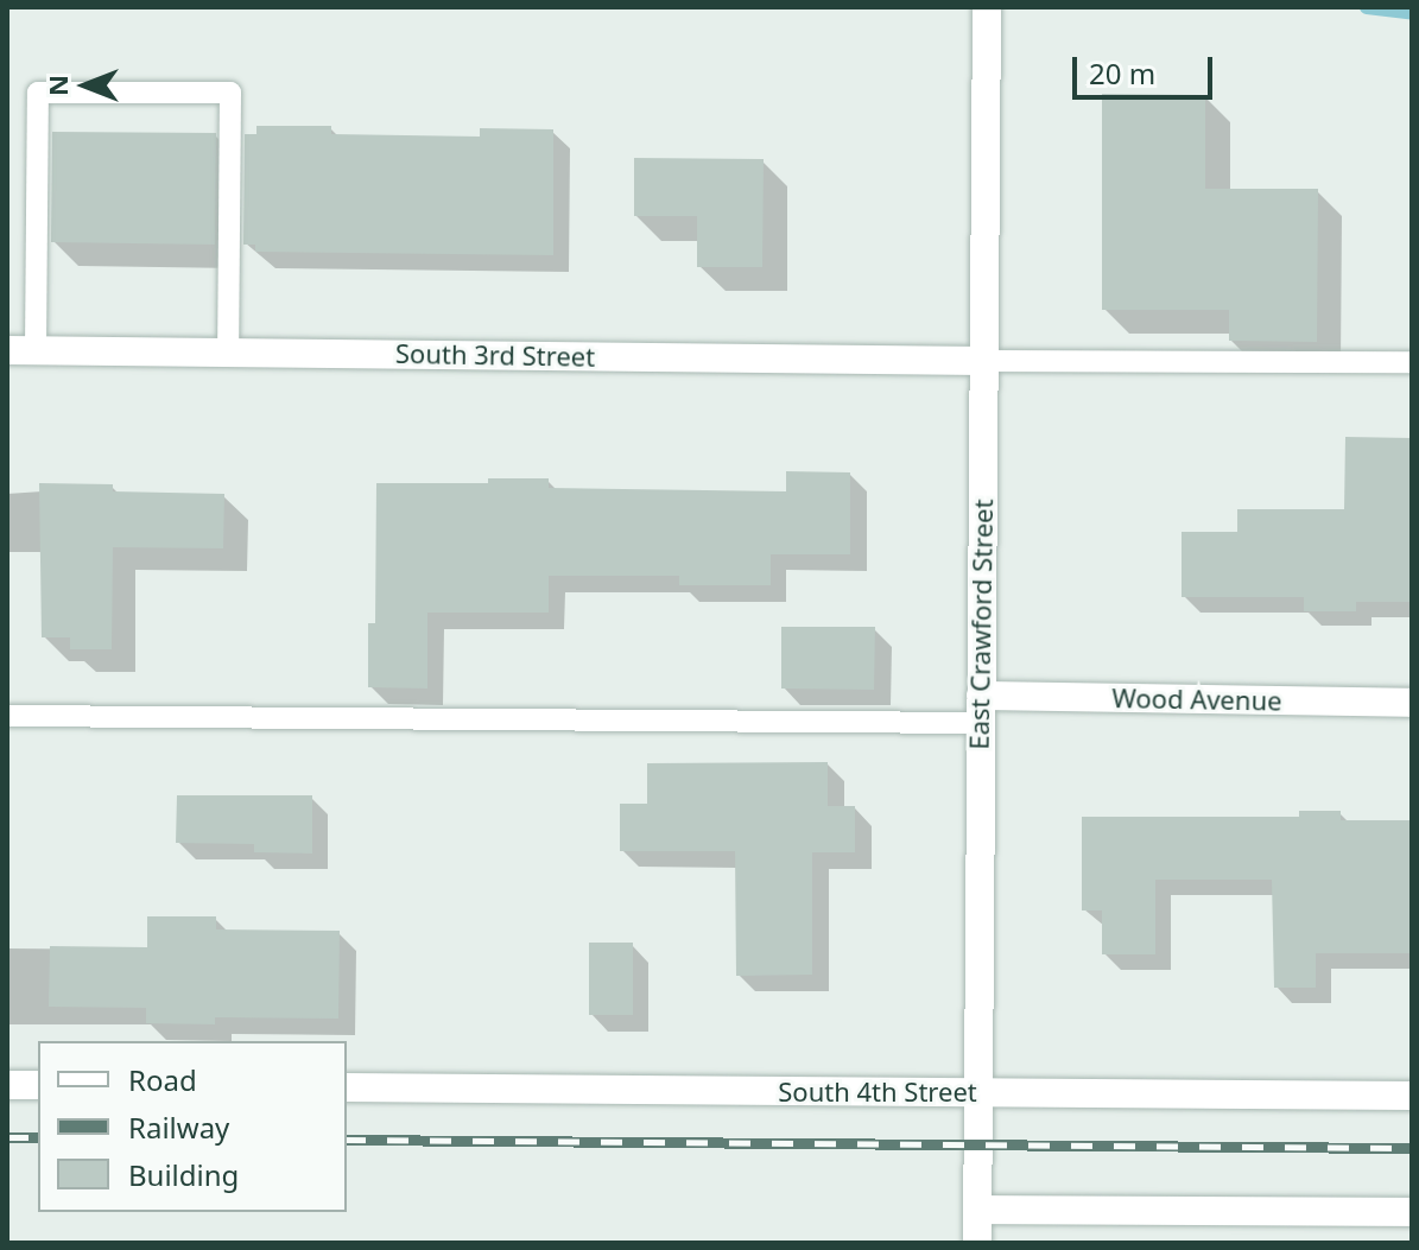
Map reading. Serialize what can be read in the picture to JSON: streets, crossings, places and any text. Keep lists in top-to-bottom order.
{
  "streets": {
    "street": [
      "South 3rd Street",
      "East Crawford Street",
      "Wood Avenue",
      "South 4th Street"
    ]
  },
  "crossings": [
    ["South 3rd Street", "East Crawford Street"],
    ["East Crawford Street", "Wood Avenue"],
    ["East Crawford Street", "South 4th Street"]
  ],
  "legend": ["Road", "Railway", "Building"],
  "scale_bar": "20 m",
  "north": "left"
}
